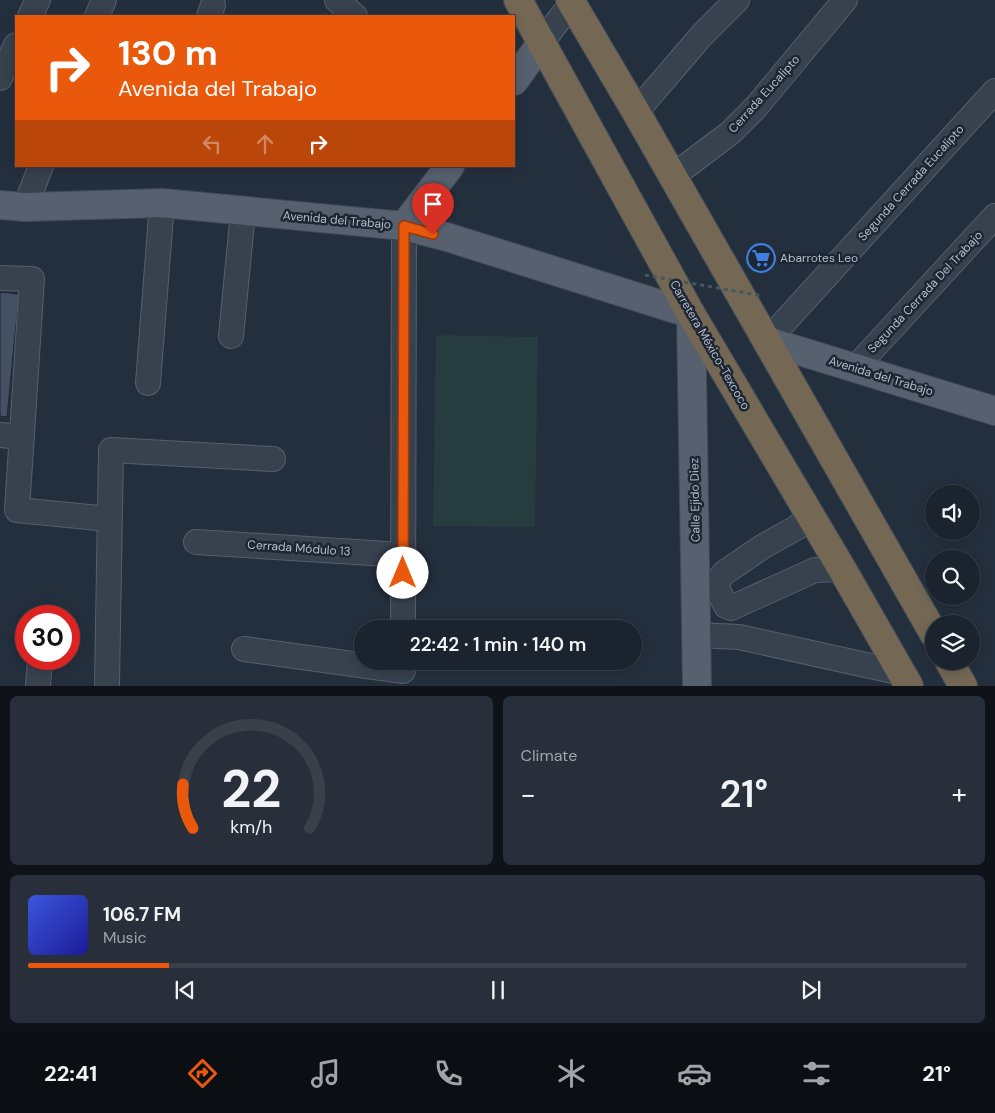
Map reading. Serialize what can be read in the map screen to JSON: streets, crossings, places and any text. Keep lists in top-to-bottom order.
{
  "streets": {
    "highway": ["Carretera México-Texcoco"],
    "main road": ["Avenida del Trabajo", "Calle Ejido Diez"],
    "street": [
      "Cerrada Eucalipto",
      "Segunda Cerrada Eucalipto",
      "Segunda Cerrada Del Trabajo",
      "Cerrada Módulo 13"
    ]
  },
  "crossings": [
    ["Segunda Cerrada Eucalipto", "Avenida del Trabajo"],
    ["Avenida del Trabajo", "Segunda Cerrada Del Trabajo"],
    ["Avenida del Trabajo", "Carretera México-Texcoco"],
    ["Avenida del Trabajo", "Calle Ejido Diez"],
    ["Carretera México-Texcoco", "Calle Ejido Diez"]
  ],
  "places": {
    "supermarket": ["Abarrotes Leo"]
  },
  "page": {
    "turn": ["130 m", "Avenida del Trabajo"],
    "limit": "30",
    "trip": "22:42 · 1 min · 140 m",
    "tile": "Climate",
    "heat": ["−", "21°", "+"],
    "song": ["106.7 FM", "Music"],
    "tabs": ["22:41", "21°"],
    "gauge": ["22", "km/h"]
  }
}
